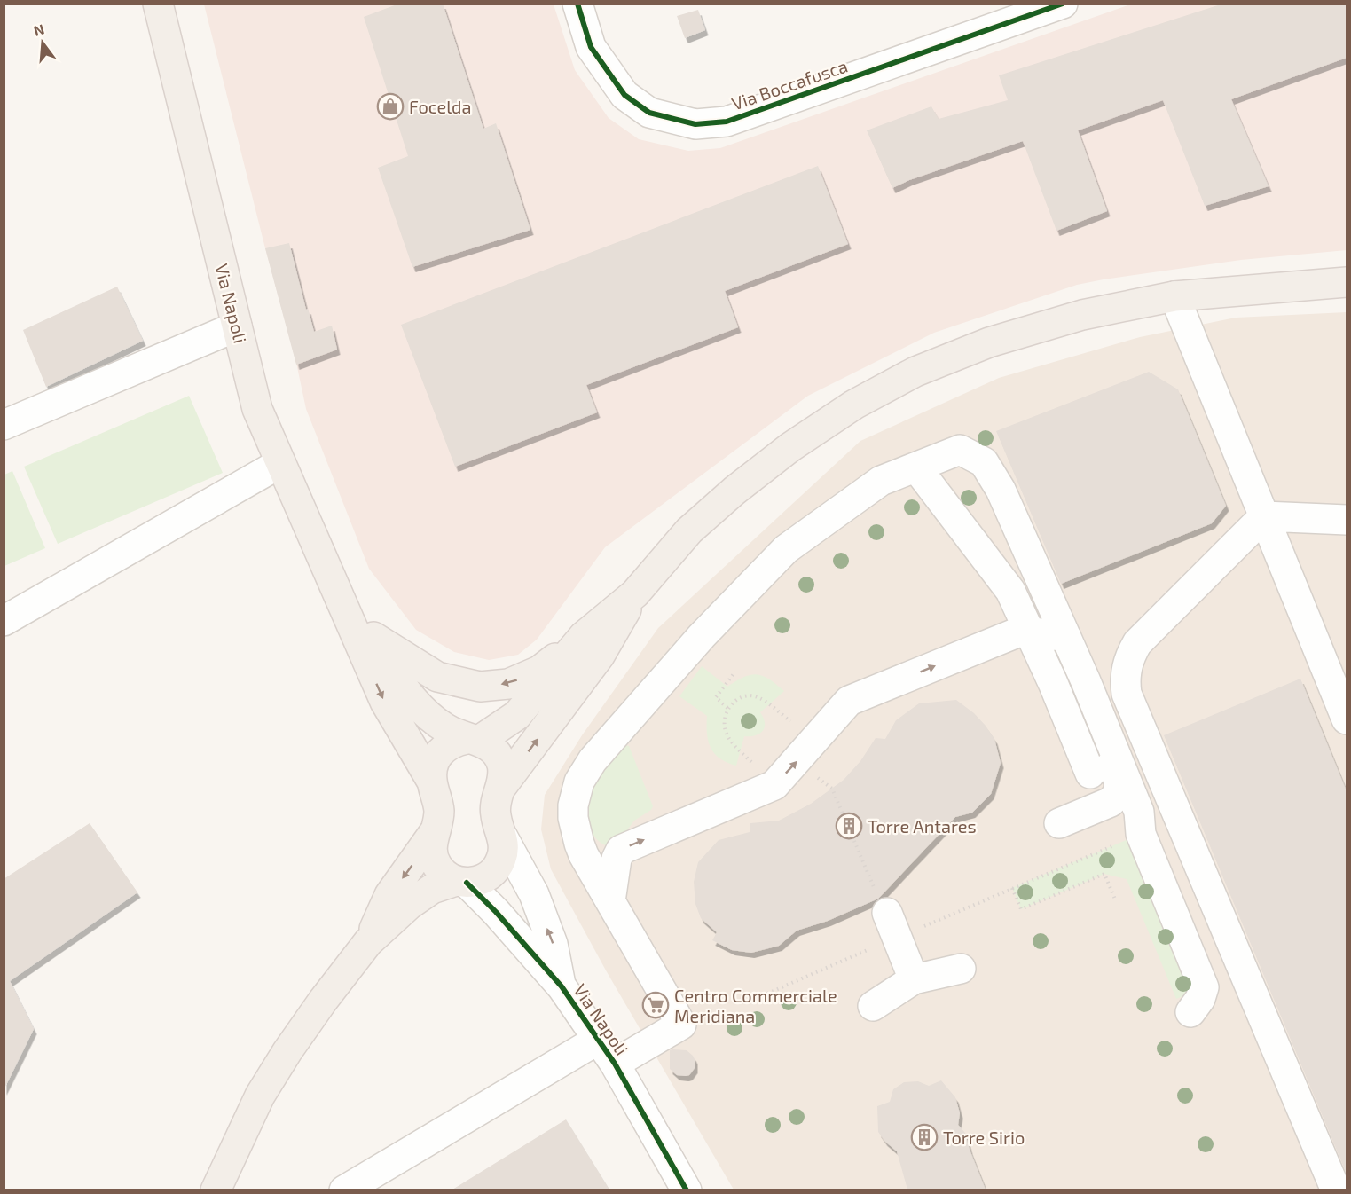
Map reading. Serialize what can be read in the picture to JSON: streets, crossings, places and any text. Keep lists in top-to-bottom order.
{
  "streets": {
    "main road": ["Via Napoli"],
    "street": ["Via Boccafusca"]
  },
  "places": {
    "shop": ["Focelda"],
    "building": ["Torre Antares", "Torre Sirio"],
    "supermarket": ["Centro Commerciale Meridiana"]
  },
  "north": "top"
}
